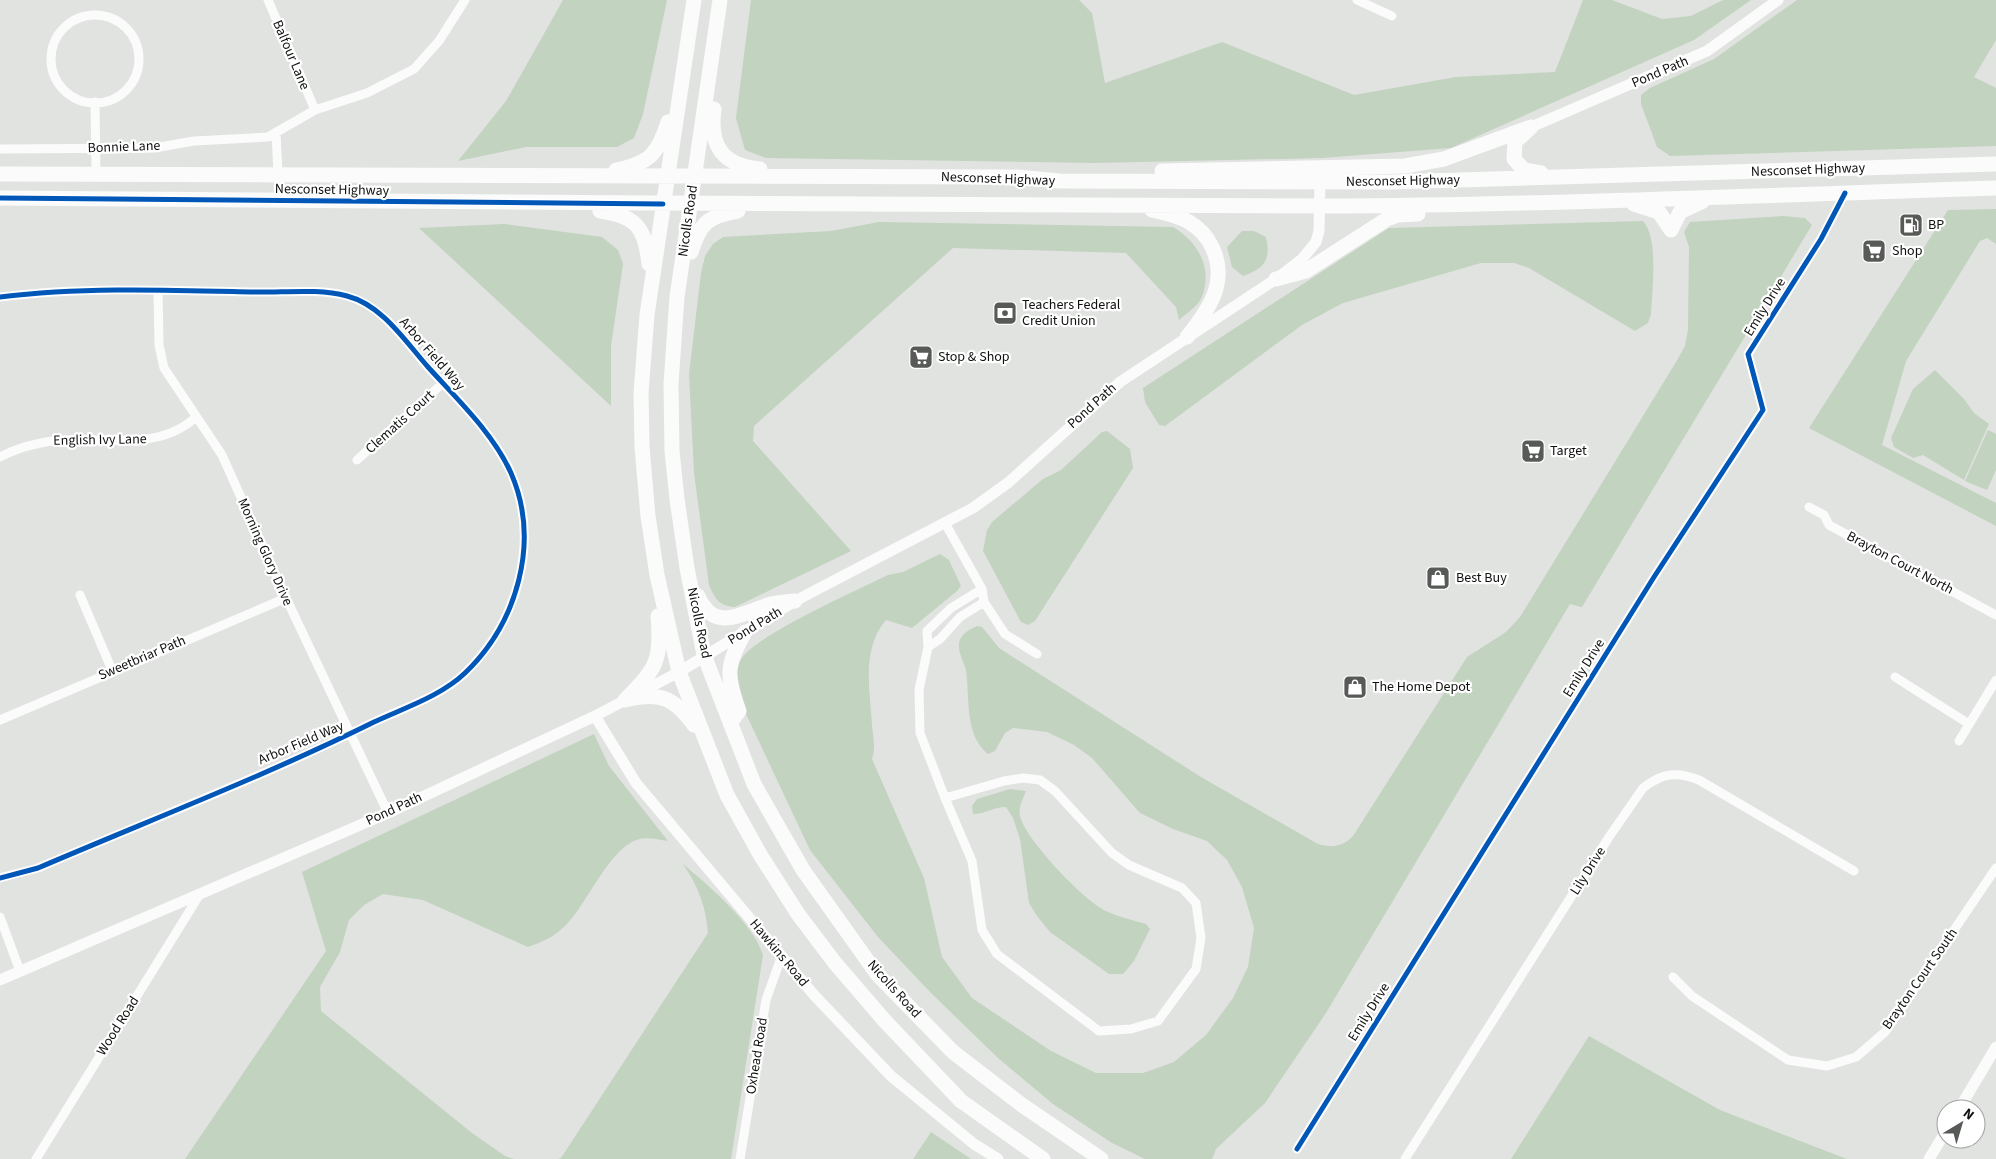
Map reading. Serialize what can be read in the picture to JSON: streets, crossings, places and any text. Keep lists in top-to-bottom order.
{
  "streets": {
    "highway": ["Nesconset Highway", "Nicolls Road"],
    "street": [
      "Balfour Lane",
      "Pond Path",
      "Bonnie Lane",
      "Emily Drive",
      "Arbor Field Way",
      "Clematis Court",
      "English Ivy Lane",
      "Morning Glory Drive",
      "Brayton Court North",
      "Sweetbriar Path",
      "Lily Drive",
      "Hawkins Road",
      "Brayton Court South",
      "Wood Road",
      "Oxhead Road"
    ]
  },
  "crossings": [
    ["Balfour Lane", "Bonnie Lane"],
    ["Pond Path", "Nesconset Highway"],
    ["Pond Path", "Nicolls Road"],
    ["Pond Path", "Morning Glory Drive"],
    ["Pond Path", "Hawkins Road"],
    ["Pond Path", "Wood Road"],
    ["Nesconset Highway", "Nicolls Road"],
    ["Nesconset Highway", "Emily Drive"],
    ["Arbor Field Way", "Clematis Court"],
    ["Arbor Field Way", "Morning Glory Drive"],
    ["English Ivy Lane", "Morning Glory Drive"],
    ["Morning Glory Drive", "Sweetbriar Path"],
    ["Hawkins Road", "Oxhead Road"]
  ],
  "places": {
    "fuel station": ["BP"],
    "supermarket": ["Shop", "Stop & Shop", "Target"],
    "bank": ["Teachers Federal Credit Union"],
    "shop": ["Best Buy", "The Home Depot"]
  },
  "north": "top right"
}
